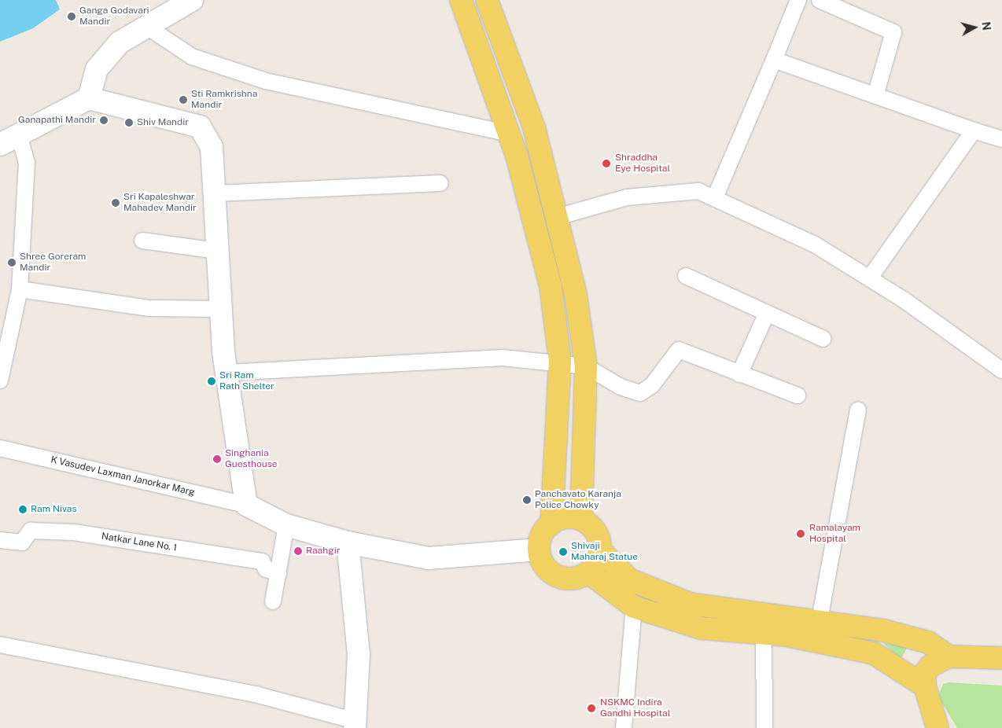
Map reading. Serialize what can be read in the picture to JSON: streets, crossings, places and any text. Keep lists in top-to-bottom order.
{
  "streets": {
    "street": ["K Vasudev Laxman Janorkar Marg", "Natkar Lane No. 1"]
  },
  "places": [
    "Ganga Godavari Mandir",
    "Sti Ramkrishna Mandir",
    "Ganapathi Mandir",
    "Shiv Mandir",
    "Shraddha Eye Hospital",
    "Sri Kapaleshwar Mahadev Mandir",
    "Shree Goreram Mandir",
    "Sri Ram Rath Shelter",
    "Singhania Guesthouse",
    "Panchavato Karanja Police Chowky",
    "Ram Nivas",
    "Ramalayam Hospital",
    "Raahgir",
    "Shivaji Maharaj Statue",
    "NSKMC Indira Gandhi Hospital"
  ],
  "north": "right"
}
